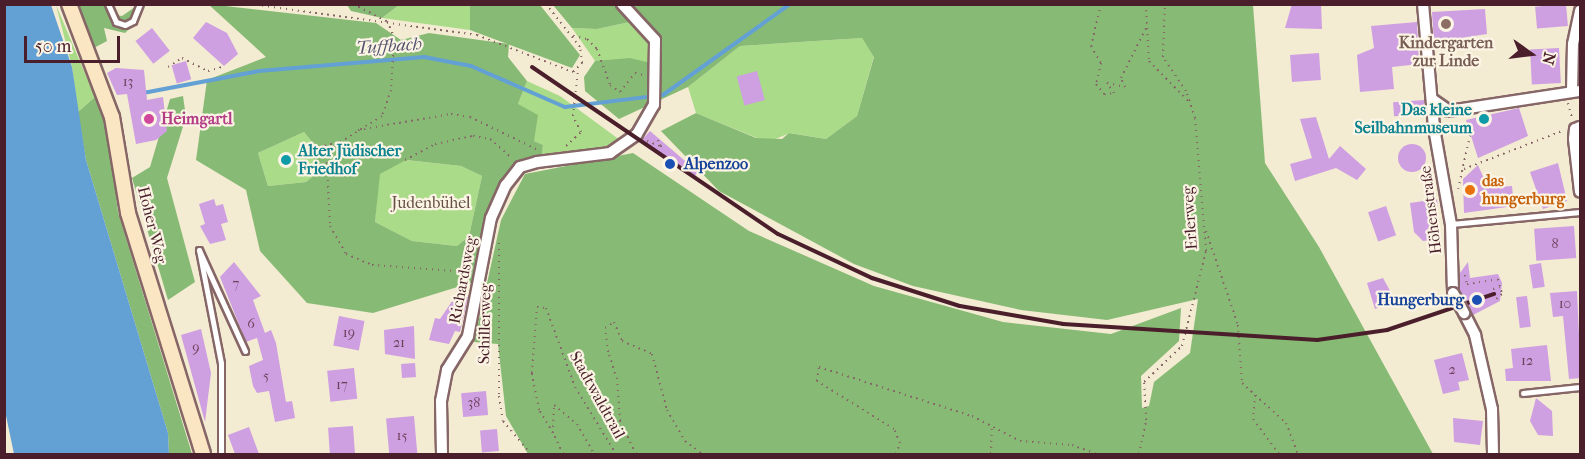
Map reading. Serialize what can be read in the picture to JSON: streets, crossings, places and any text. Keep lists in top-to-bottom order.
{
  "streets": {
    "street": ["Höhenstraße", "Hoher Weg", "Richardsweg"],
    "path": ["Erlerweg", "Schillerweg", "Stadtwaldtrail"]
  },
  "water": ["Tuffbach"],
  "parks": ["Judenbühel"],
  "places": [
    "Kindergarten zur Linde",
    "Heimgartl",
    "Das kleine Seilbahnmuseum",
    "Alter Jüdischer Friedhof",
    "Alpenzoo",
    "das hungerburg",
    "Hungerburg"
  ],
  "house_numbers": [
    "13",
    "8",
    "7",
    "10",
    "6",
    "19",
    "21",
    "9",
    "12",
    "2",
    "5",
    "17",
    "38",
    "15"
  ],
  "scale_bar": "50 m",
  "north": "right"
}
